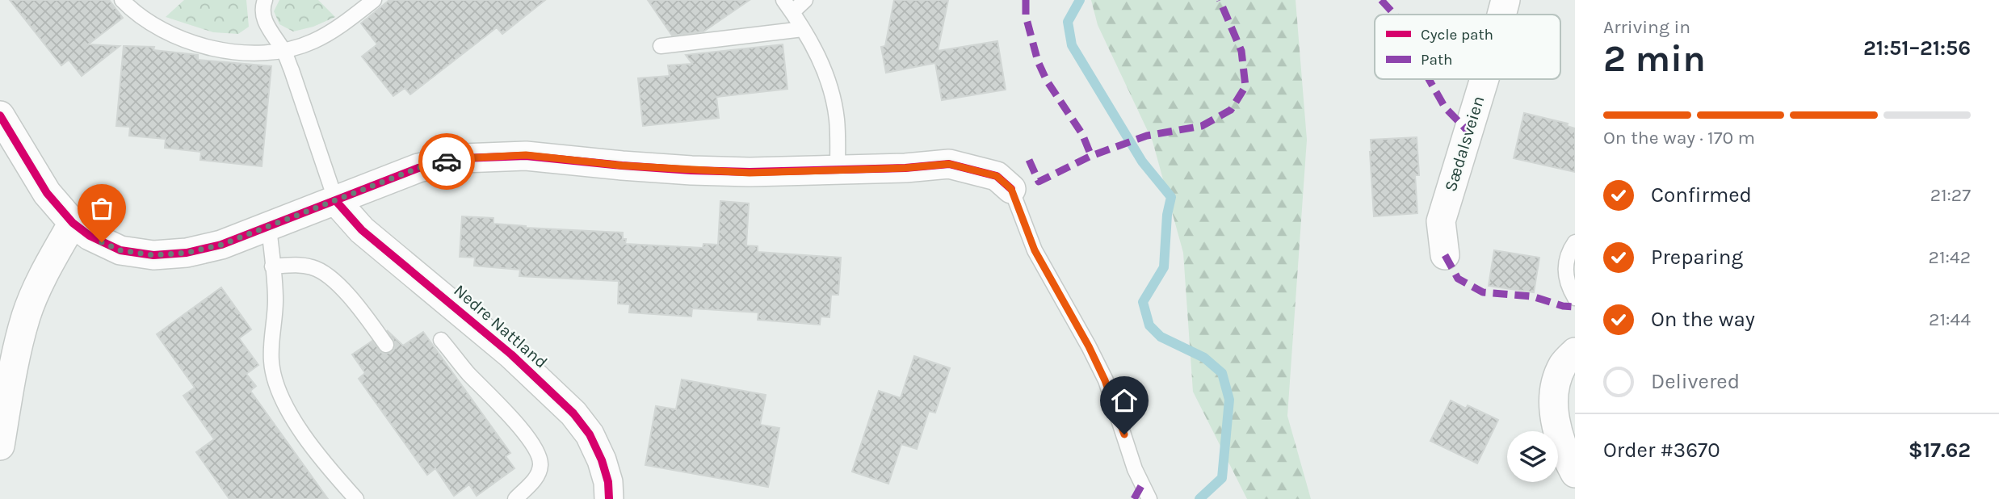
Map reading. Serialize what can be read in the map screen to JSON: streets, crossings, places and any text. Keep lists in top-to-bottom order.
{
  "streets": {
    "street": ["Sædalsveien", "Nedre Nattland"]
  },
  "legend": ["Cycle path", "Path"],
  "page": {
    "heading": ["2 min", "Arriving in", "21:51–21:56"],
    "panel": ["Order #3670", "$17.62"],
    "bar": "On the way · 170 m",
    "list": [
      ["Confirmed", "21:27"],
      ["Preparing", "21:42"],
      ["On the way", "21:44"],
      "Delivered"
    ]
  }
}
